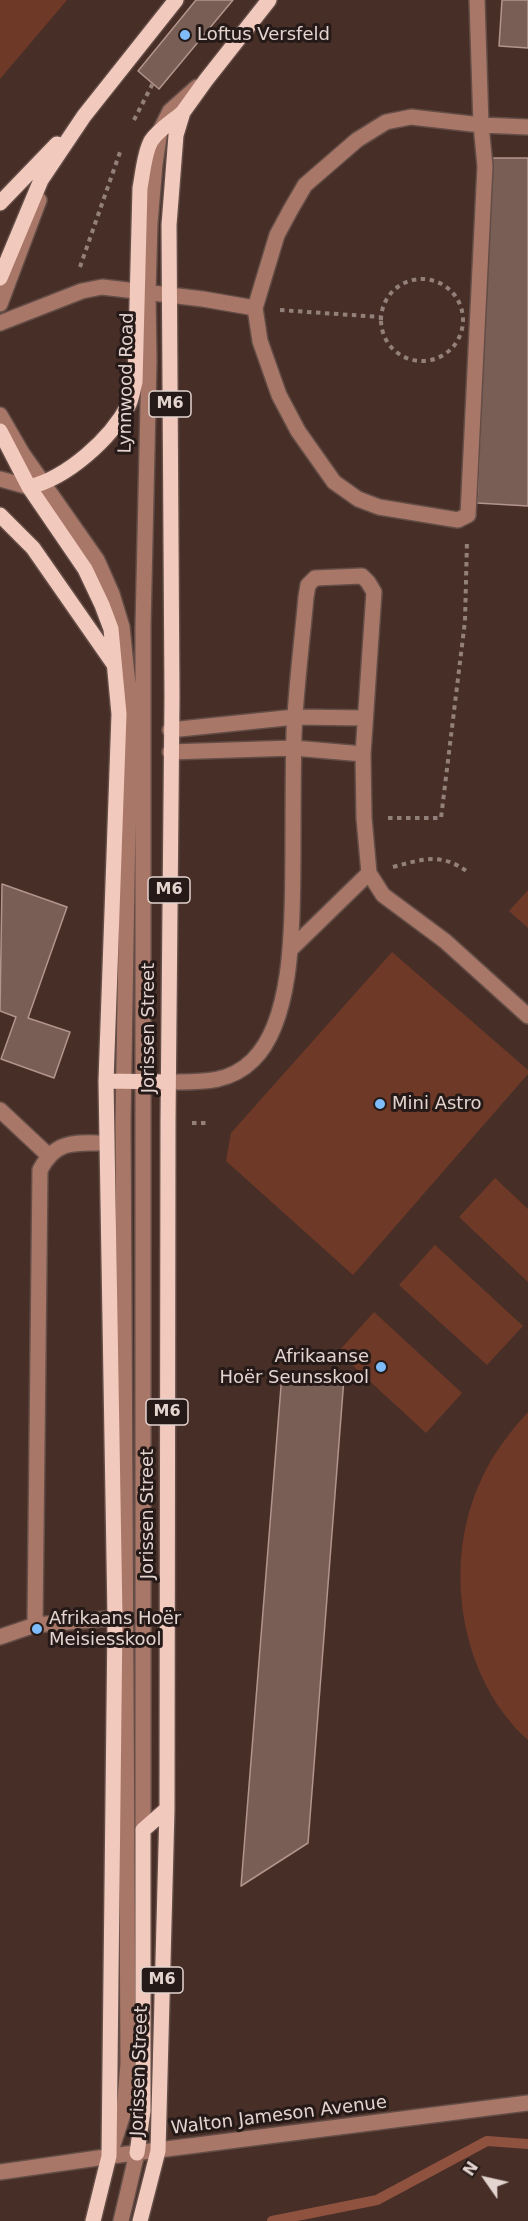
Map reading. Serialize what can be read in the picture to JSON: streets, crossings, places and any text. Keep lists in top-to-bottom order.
{
  "streets": {
    "main road": ["M6", "Jorissen Street"],
    "street": ["Lynnwood Road", "Walton Jameson Avenue"]
  },
  "crossings": [
    ["Lynnwood Road", "Jorissen Street"],
    ["M6", "Jorissen Street"],
    ["Jorissen Street", "Walton Jameson Avenue"]
  ],
  "places": [
    "Loftus Versfeld",
    "Mini Astro",
    "Afrikaanse Hoër Seunsskool",
    "Afrikaans Hoër Meisiesskool"
  ],
  "north": "top left"
}
